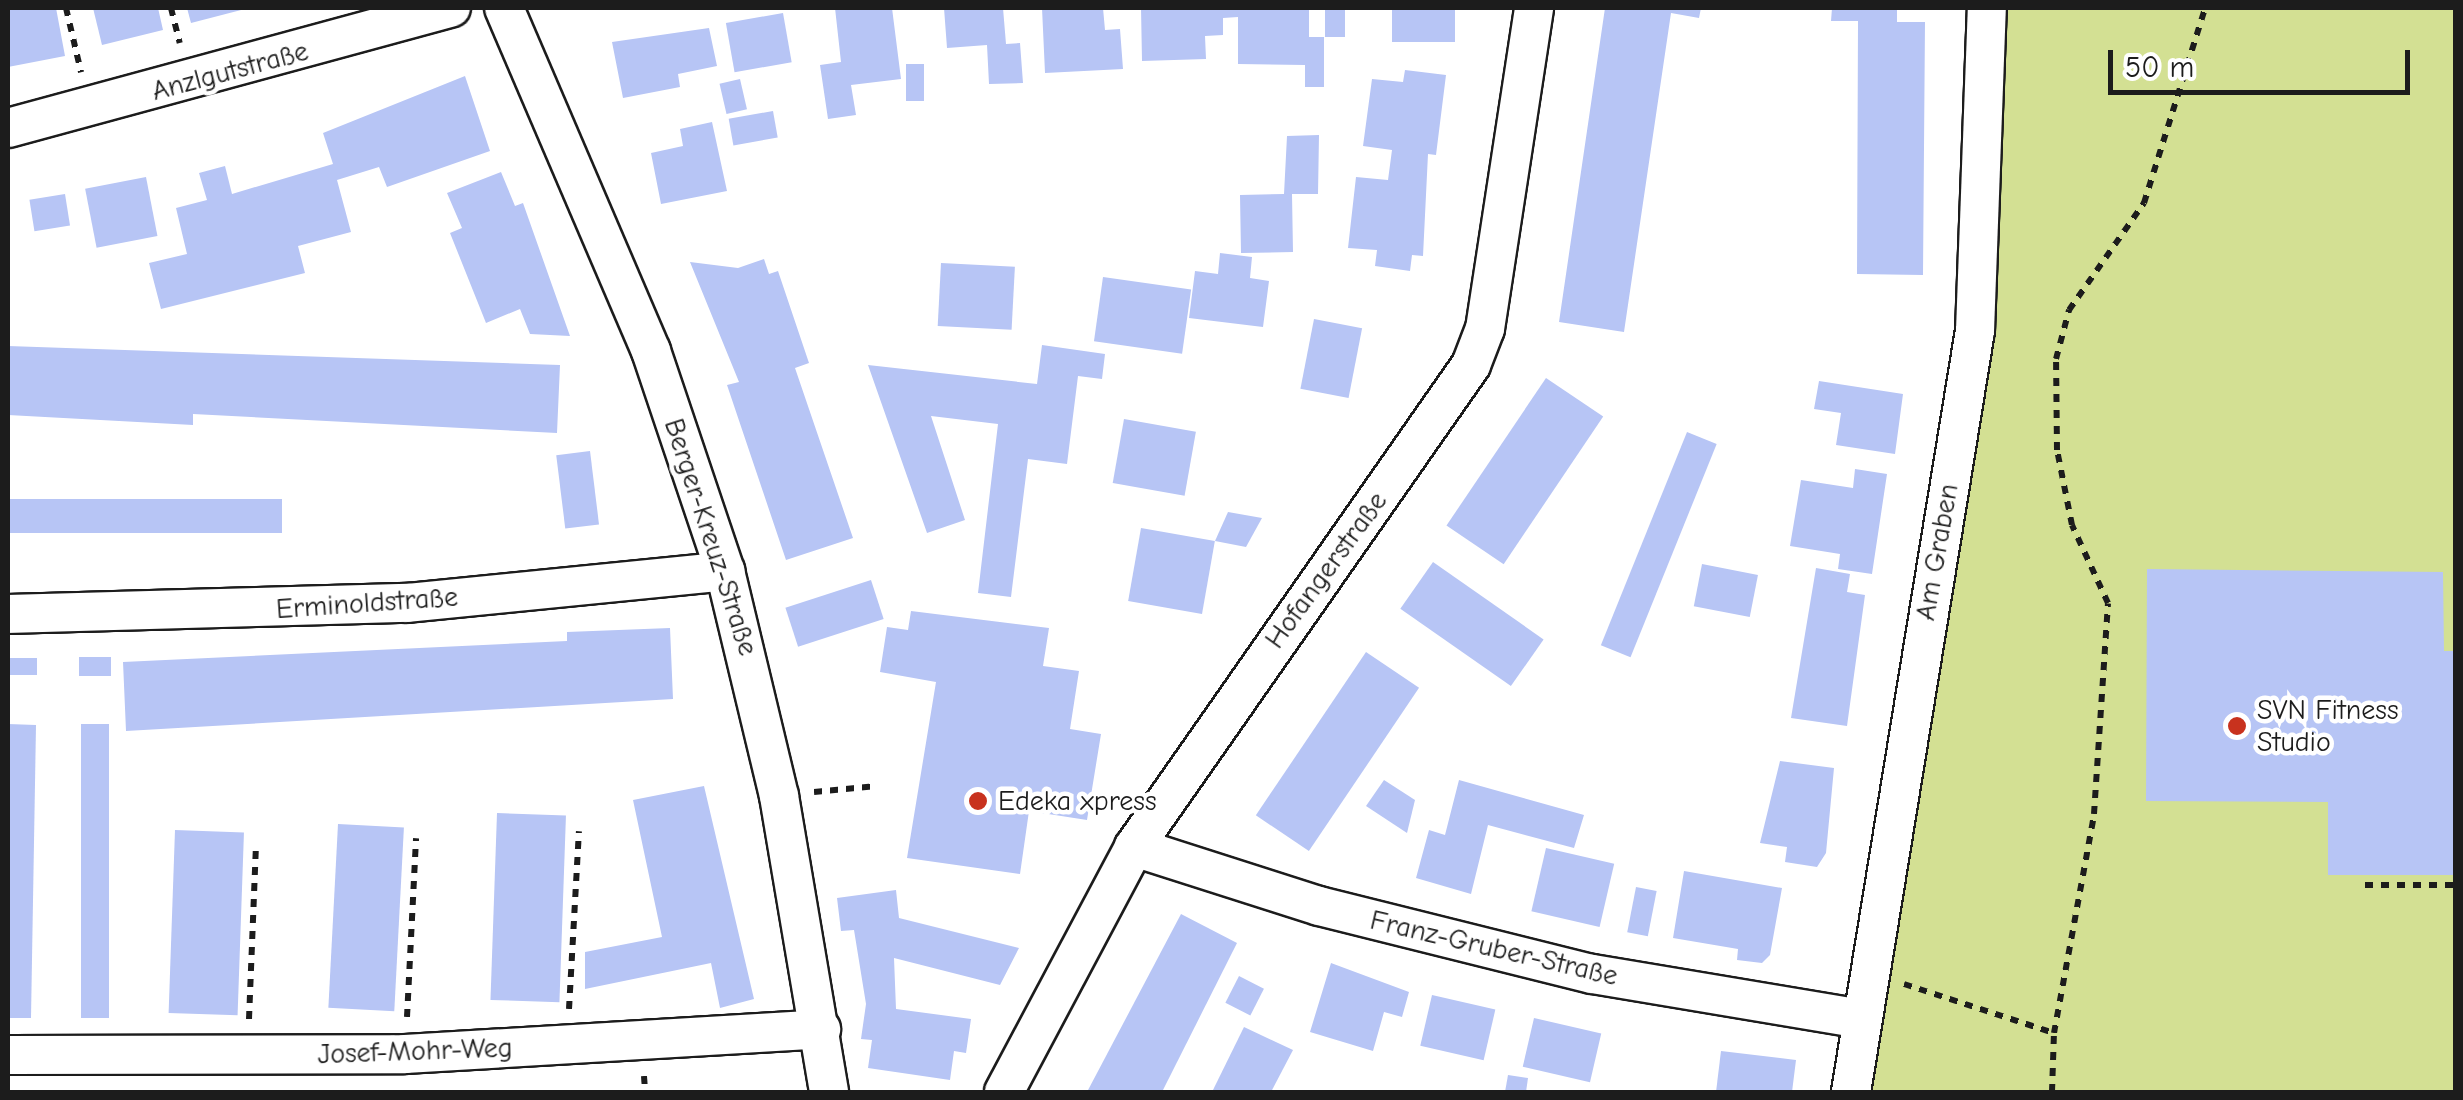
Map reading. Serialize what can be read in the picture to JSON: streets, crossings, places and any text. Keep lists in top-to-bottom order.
{
  "streets": {
    "street": [
      "Anzlgutstraße",
      "Berger-Kreuz-Straße",
      "Am Graben",
      "Hofangerstraße",
      "Erminoldstraße",
      "Franz-Gruber-Straße",
      "Josef-Mohr-Weg"
    ]
  },
  "crossings": [
    ["Berger-Kreuz-Straße", "Erminoldstraße"],
    ["Berger-Kreuz-Straße", "Josef-Mohr-Weg"],
    ["Am Graben", "Franz-Gruber-Straße"],
    ["Hofangerstraße", "Franz-Gruber-Straße"]
  ],
  "places": ["SVN Fitness Studio", "Edeka xpress"],
  "scale_bar": "50 m"
}
